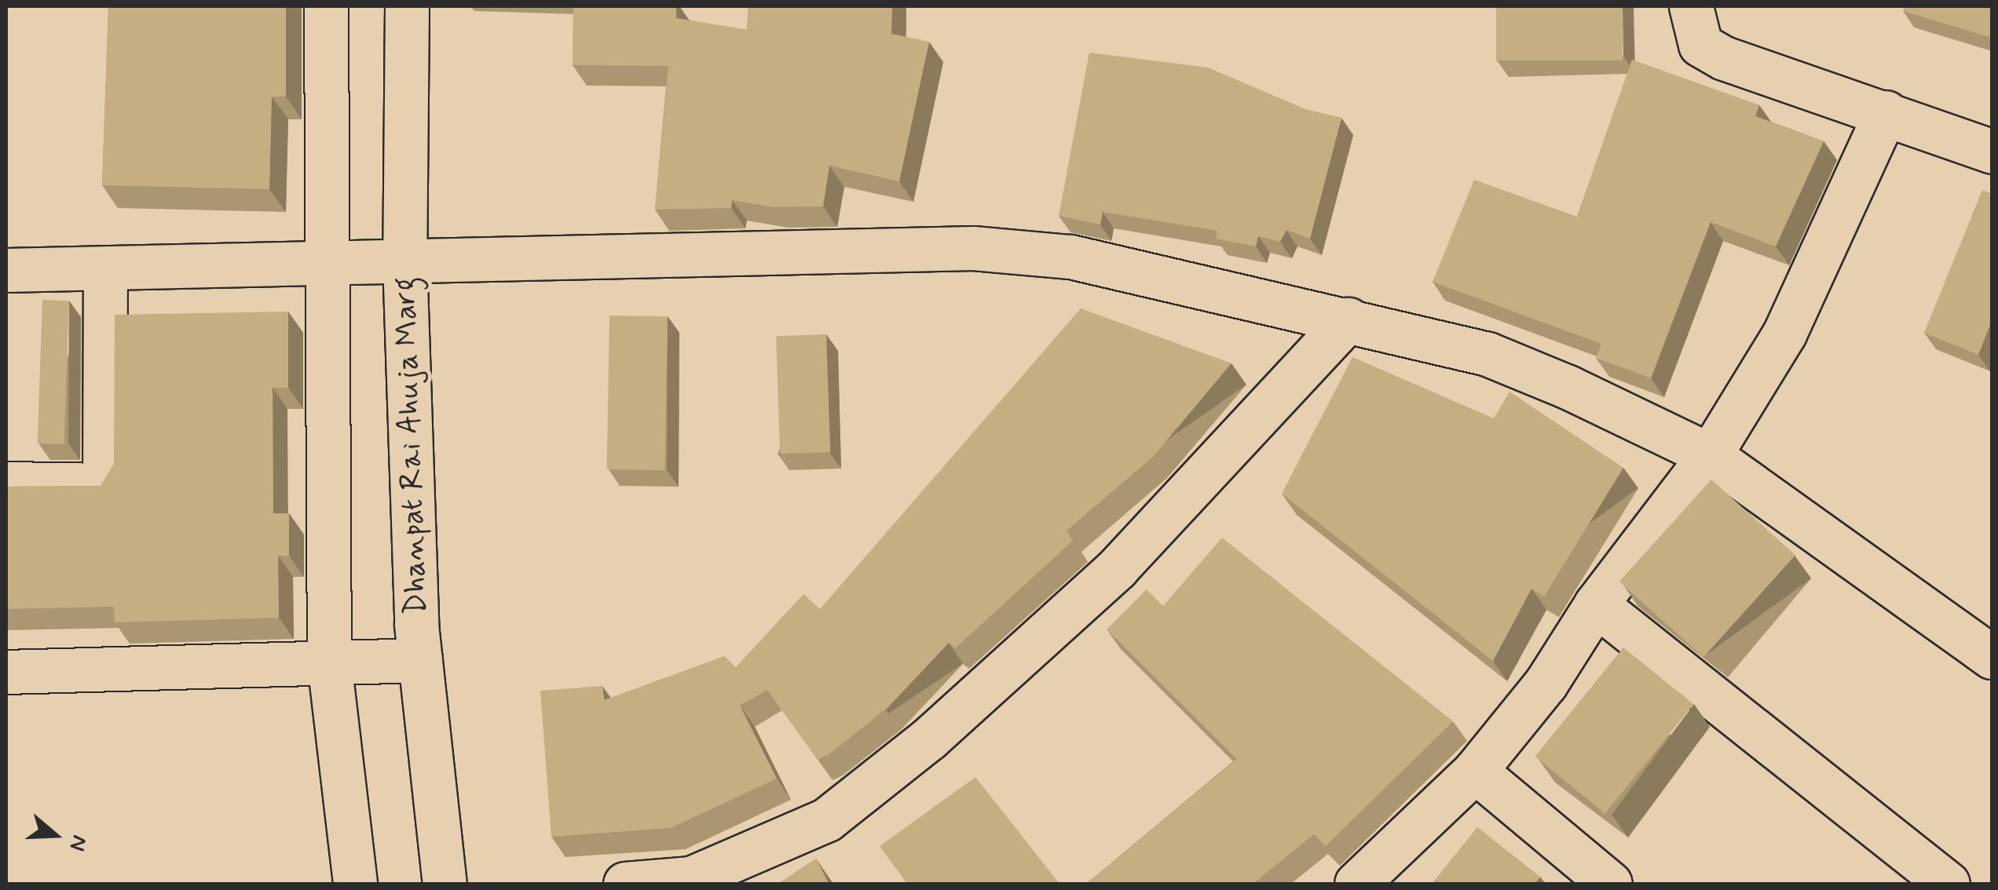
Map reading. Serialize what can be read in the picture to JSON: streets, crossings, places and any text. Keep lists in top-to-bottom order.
{
  "streets": {
    "street": ["Dhanpat Rai Ahuja Marg"]
  },
  "north": "right"
}
